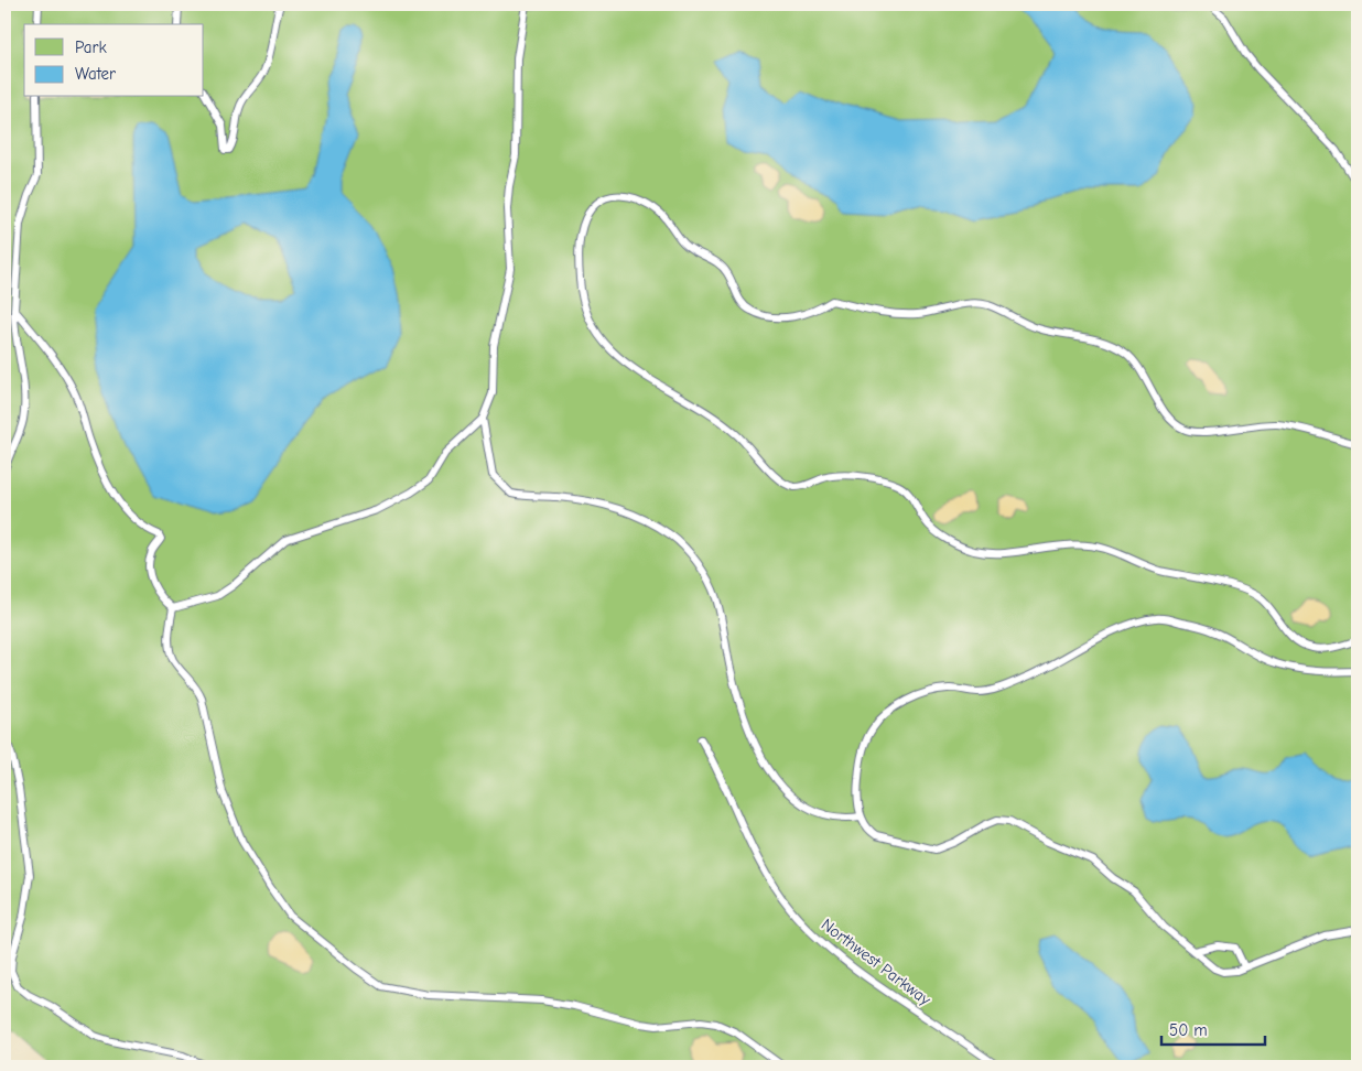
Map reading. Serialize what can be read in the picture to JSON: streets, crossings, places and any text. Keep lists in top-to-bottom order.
{
  "streets": {
    "lane": ["Northwest Parkway"]
  },
  "legend": ["Park", "Water"],
  "scale_bar": "50 m"
}
